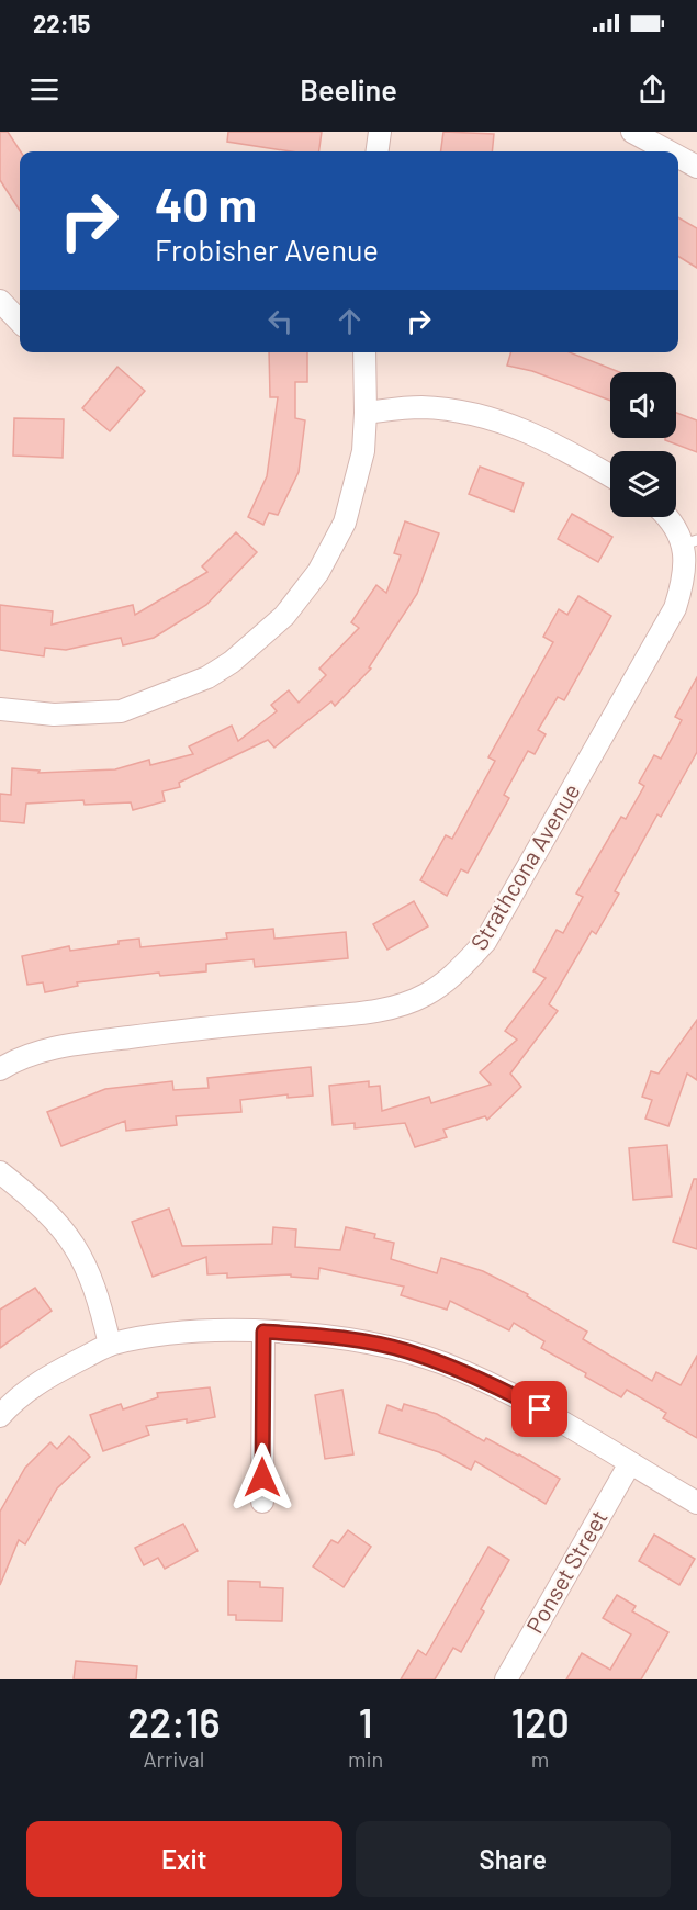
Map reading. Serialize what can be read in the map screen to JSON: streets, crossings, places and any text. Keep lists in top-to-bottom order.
{
  "streets": {
    "street": ["Strathcona Avenue", "Ponset Street"]
  },
  "page": {
    "status": "22:15",
    "header": "Beeline",
    "turn": ["40 m", "Frobisher Avenue"],
    "eta": [
      "22:16",
      "Arrival",
      "1",
      "min",
      "120",
      "m"
    ],
    "buttons": ["Exit", "Share"]
  }
}
